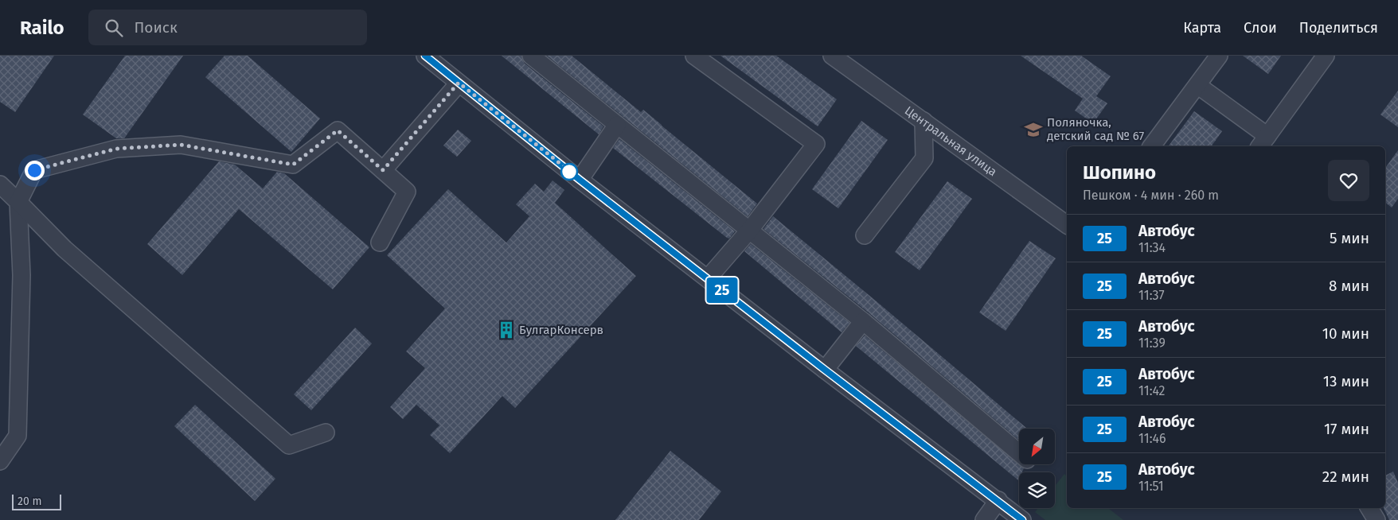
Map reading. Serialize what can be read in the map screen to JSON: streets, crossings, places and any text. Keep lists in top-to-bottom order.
{
  "streets": {
    "street": ["Центральная улица"]
  },
  "places": {
    "school or university": ["Поляночка, детский сад № 67"],
    "building": ["БулгарКонсерв"]
  },
  "lines": ["bus line 25"],
  "scale_bar": "20 m",
  "north": "bottom left",
  "page": {
    "header": "Railo",
    "search": "Поиск",
    "nav": ["Карта", "Слои", "Поделиться"],
    "on_map": "25",
    "heading": ["Шопино", "Пешком · 4 мин · 260 m"],
    "list": [
      {
        "mark": "25",
        "name": "Автобус",
        "note": "11:34",
        "value": "5 мин"
      },
      {
        "mark": "25",
        "name": "Автобус",
        "note": "11:37",
        "value": "8 мин"
      },
      {
        "mark": "25",
        "name": "Автобус",
        "note": "11:39",
        "value": "10 мин"
      },
      {
        "mark": "25",
        "name": "Автобус",
        "note": "11:42",
        "value": "13 мин"
      },
      {
        "mark": "25",
        "name": "Автобус",
        "note": "11:46",
        "value": "17 мин"
      },
      {
        "mark": "25",
        "name": "Автобус",
        "note": "11:51",
        "value": "22 мин"
      }
    ],
    "scale": "20 m"
  }
}
